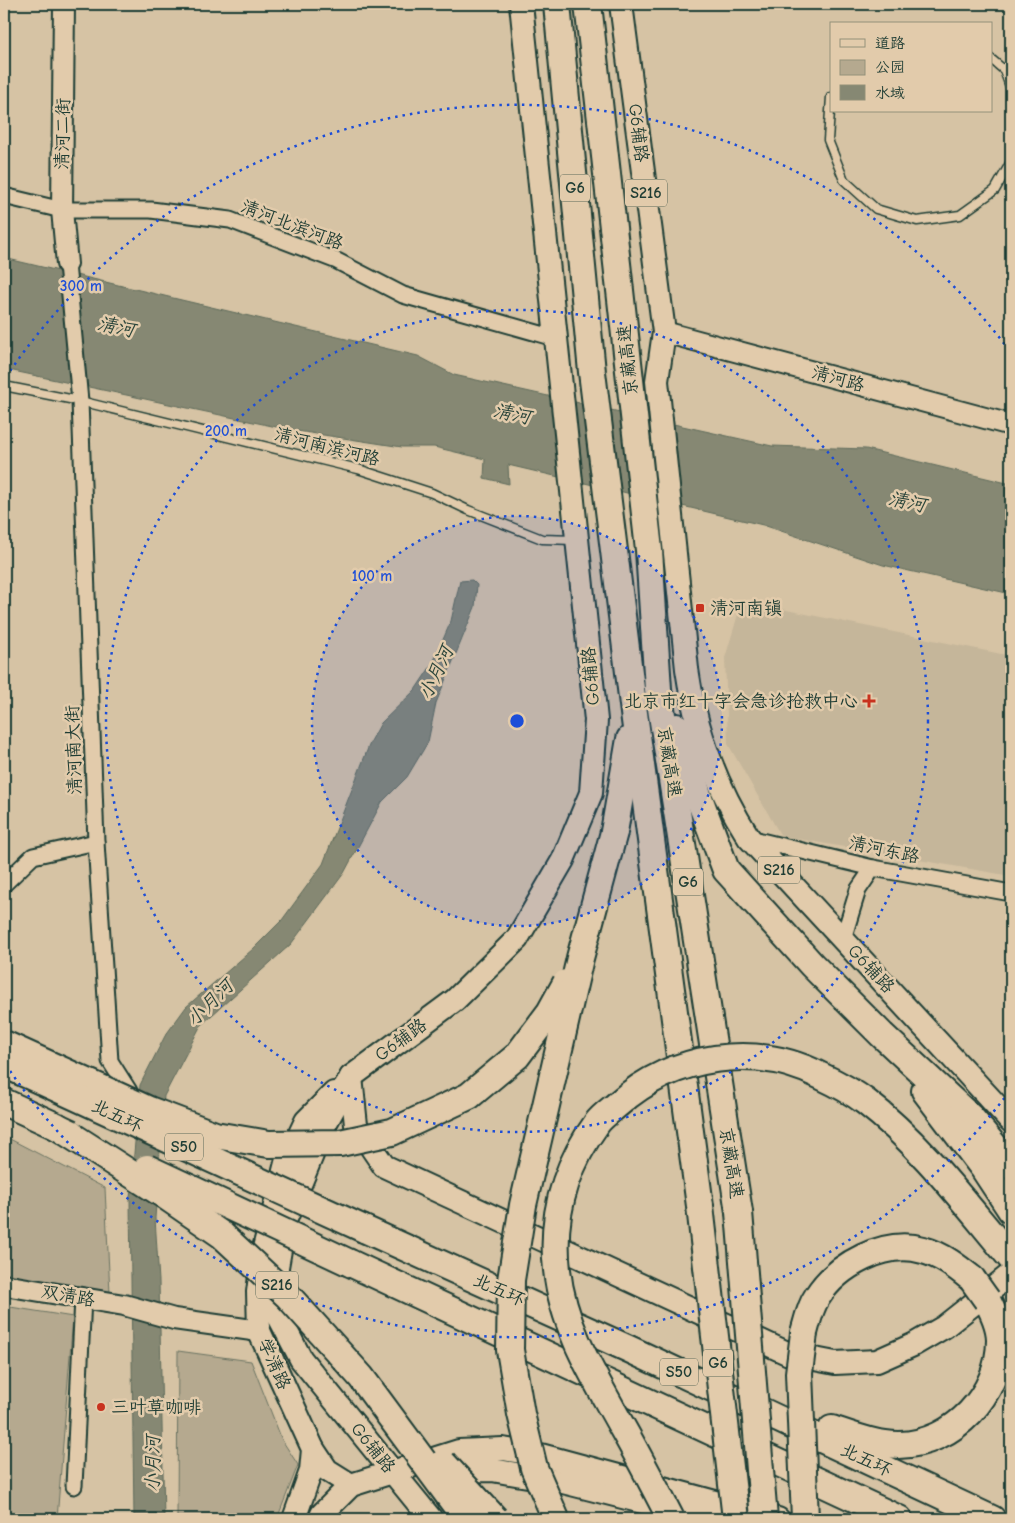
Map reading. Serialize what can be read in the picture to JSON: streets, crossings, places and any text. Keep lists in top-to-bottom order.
{
  "streets": {
    "highway": [
      "G6",
      "京藏高速",
      "北五环",
      "S50"
    ],
    "main road": ["G6辅路", "S216", "学清路"],
    "street": [
      "清河二街",
      "清河北滨河路",
      "清河路",
      "清河南大街",
      "清河东路",
      "双清路"
    ],
    "lane": ["清河南滨河路"]
  },
  "crossings": [
    ["G6辅路", "清河北滨河路"],
    ["G6辅路", "清河路"],
    ["G6辅路", "清河南滨河路"],
    ["G6辅路", "清河东路"],
    ["G6辅路", "学清路"],
    ["清河二街", "清河北滨河路"],
    ["清河二街", "清河南大街"],
    ["清河南滨河路", "清河南大街"],
    ["双清路", "学清路"]
  ],
  "water": ["清河", "小月河"],
  "places": {
    "transit": ["清河南镇"],
    "health": ["北京市红十字会急诊抢救中心"],
    "other": ["三叶草咖啡"]
  },
  "legend": ["道路", "公园", "水域"],
  "rings": ["300 m", "200 m", "100 m"]
}
